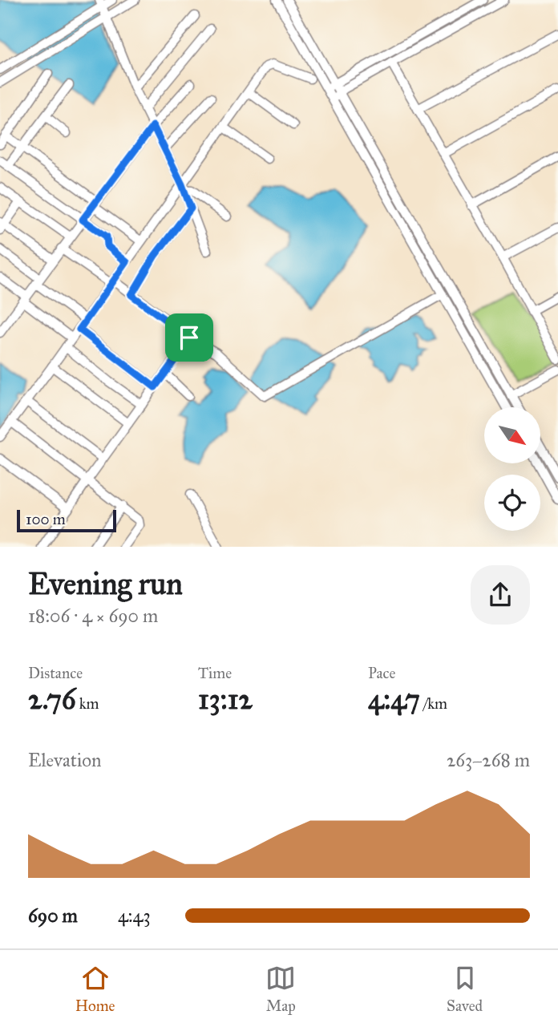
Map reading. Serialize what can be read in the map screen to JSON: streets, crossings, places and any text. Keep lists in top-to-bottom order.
{
  "scale_bar": "100 m",
  "north": "bottom right",
  "page": {
    "scale": "100 m",
    "heading": ["Evening run", "18:06 · 4 × 690 m"],
    "stats": [
      ["Distance", "2.76 km"],
      ["Time", "13:12"],
      ["Pace", "4:47 /km"]
    ],
    "chart": ["Elevation", "263–268 m"],
    "list": [
      {
        "name": "690 m",
        "note": "4:43"
      }
    ],
    "tabs": ["Home", "Map", "Saved"]
  }
}
